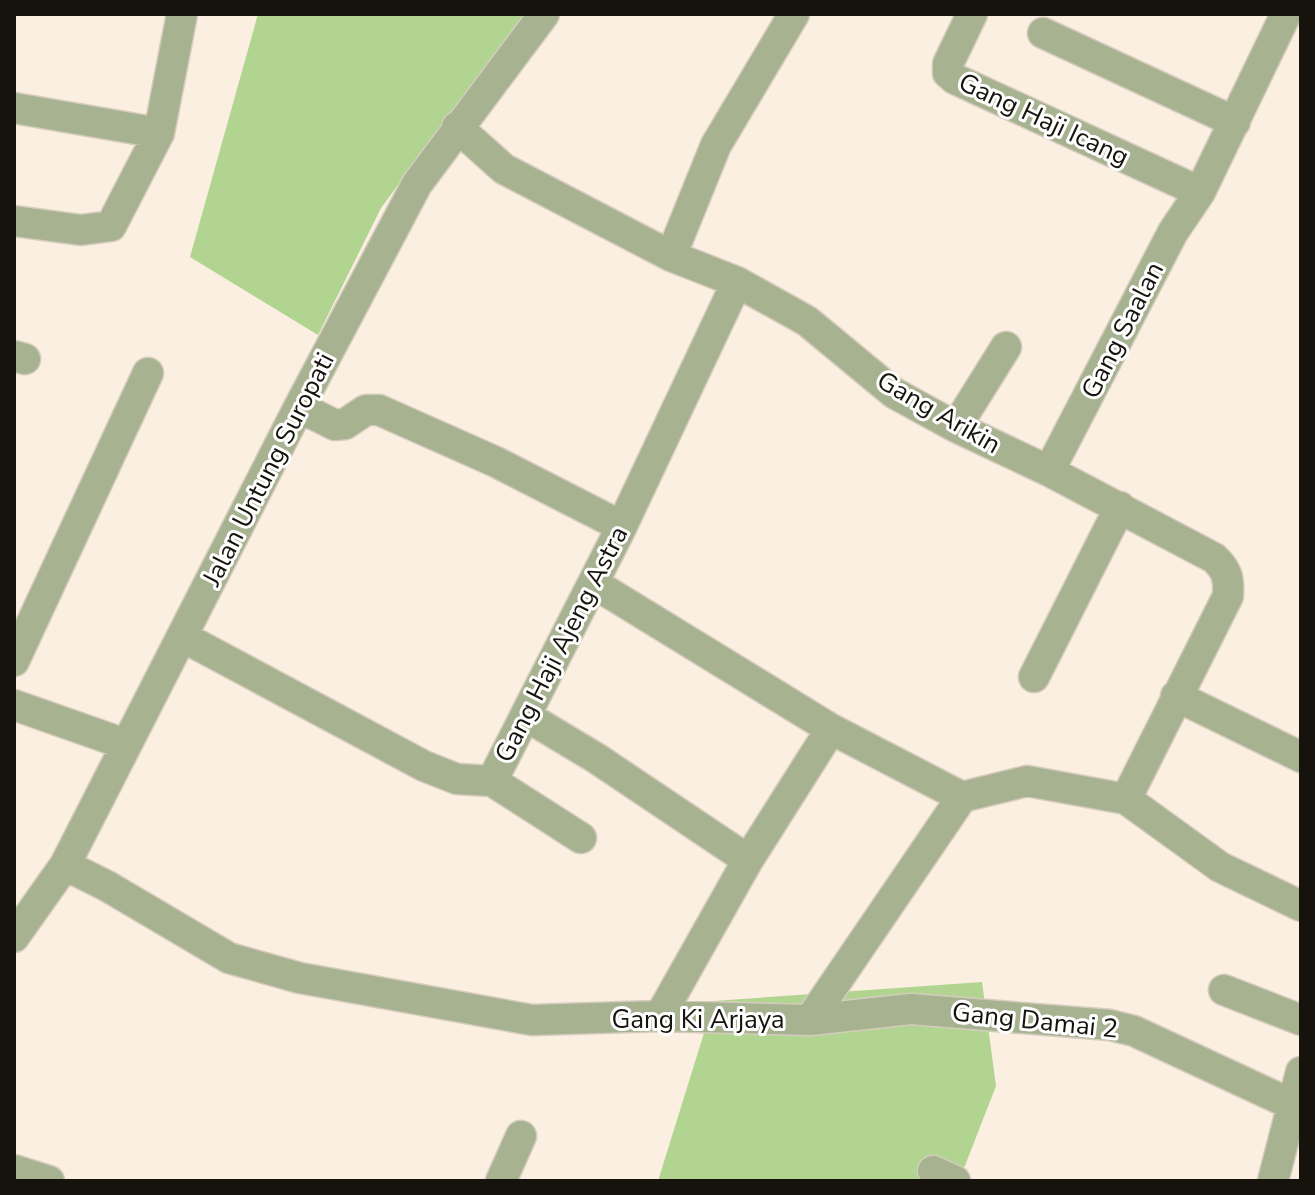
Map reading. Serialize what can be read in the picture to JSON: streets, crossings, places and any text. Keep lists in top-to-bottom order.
{
  "streets": {
    "street": [
      "Gang Haji Icang",
      "Gang Saalan",
      "Gang Arikin",
      "Jalan Untung Suropati",
      "Gang Haji Ajeng Astra",
      "Gang Ki Arjaya",
      "Gang Damai 2"
    ]
  },
  "crossings": [
    ["Gang Haji Icang", "Gang Saalan"],
    ["Gang Saalan", "Gang Arikin"],
    ["Gang Arikin", "Jalan Untung Suropati"],
    ["Gang Arikin", "Gang Haji Ajeng Astra"],
    ["Jalan Untung Suropati", "Gang Haji Ajeng Astra"],
    ["Jalan Untung Suropati", "Gang Ki Arjaya"],
    ["Gang Ki Arjaya", "Gang Damai 2"]
  ]
}
